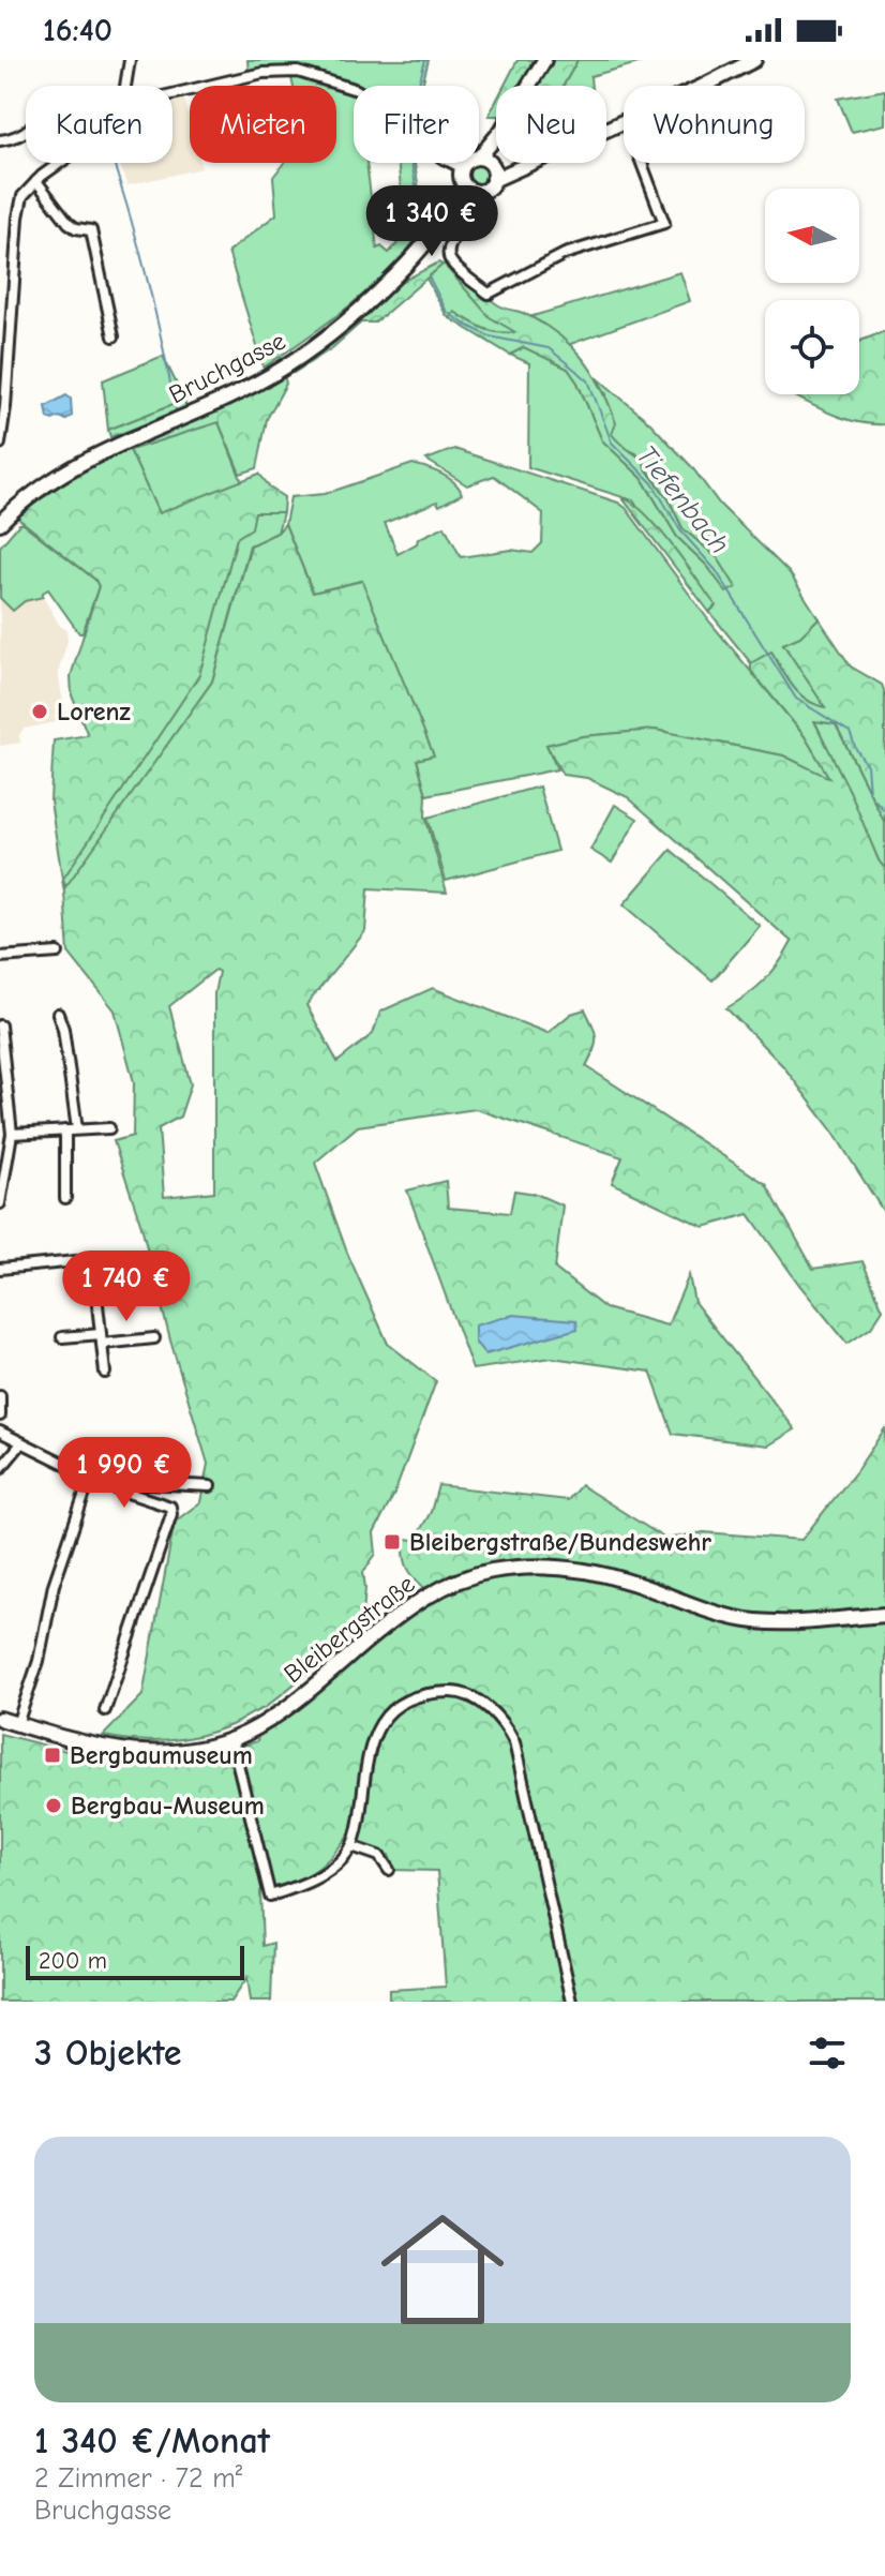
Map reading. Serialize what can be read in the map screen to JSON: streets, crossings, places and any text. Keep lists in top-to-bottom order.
{
  "streets": {
    "main road": ["Bruchgasse", "Bleibergstraße"]
  },
  "water": ["Tiefenbach"],
  "places": {
    "other": ["Lorenz", "Bergbau-Museum"],
    "transit": ["Bleibergstraße/Bundeswehr", "Bergbaumuseum"]
  },
  "scale_bar": "200 m",
  "north": "left",
  "page": {
    "status": "16:40",
    "chip": [
      "Kaufen",
      "Mieten",
      "Filter",
      "Neu",
      "Wohnung"
    ],
    "price": ["1 340 €", "1 740 €", "1 990 €"],
    "scale": "200 m",
    "heading": "3 Objekte",
    "list": [
      {
        "name": "1 340 €/Monat",
        "note": "2 Zimmer · 72 m² · Bruchgasse"
      }
    ]
  }
}
